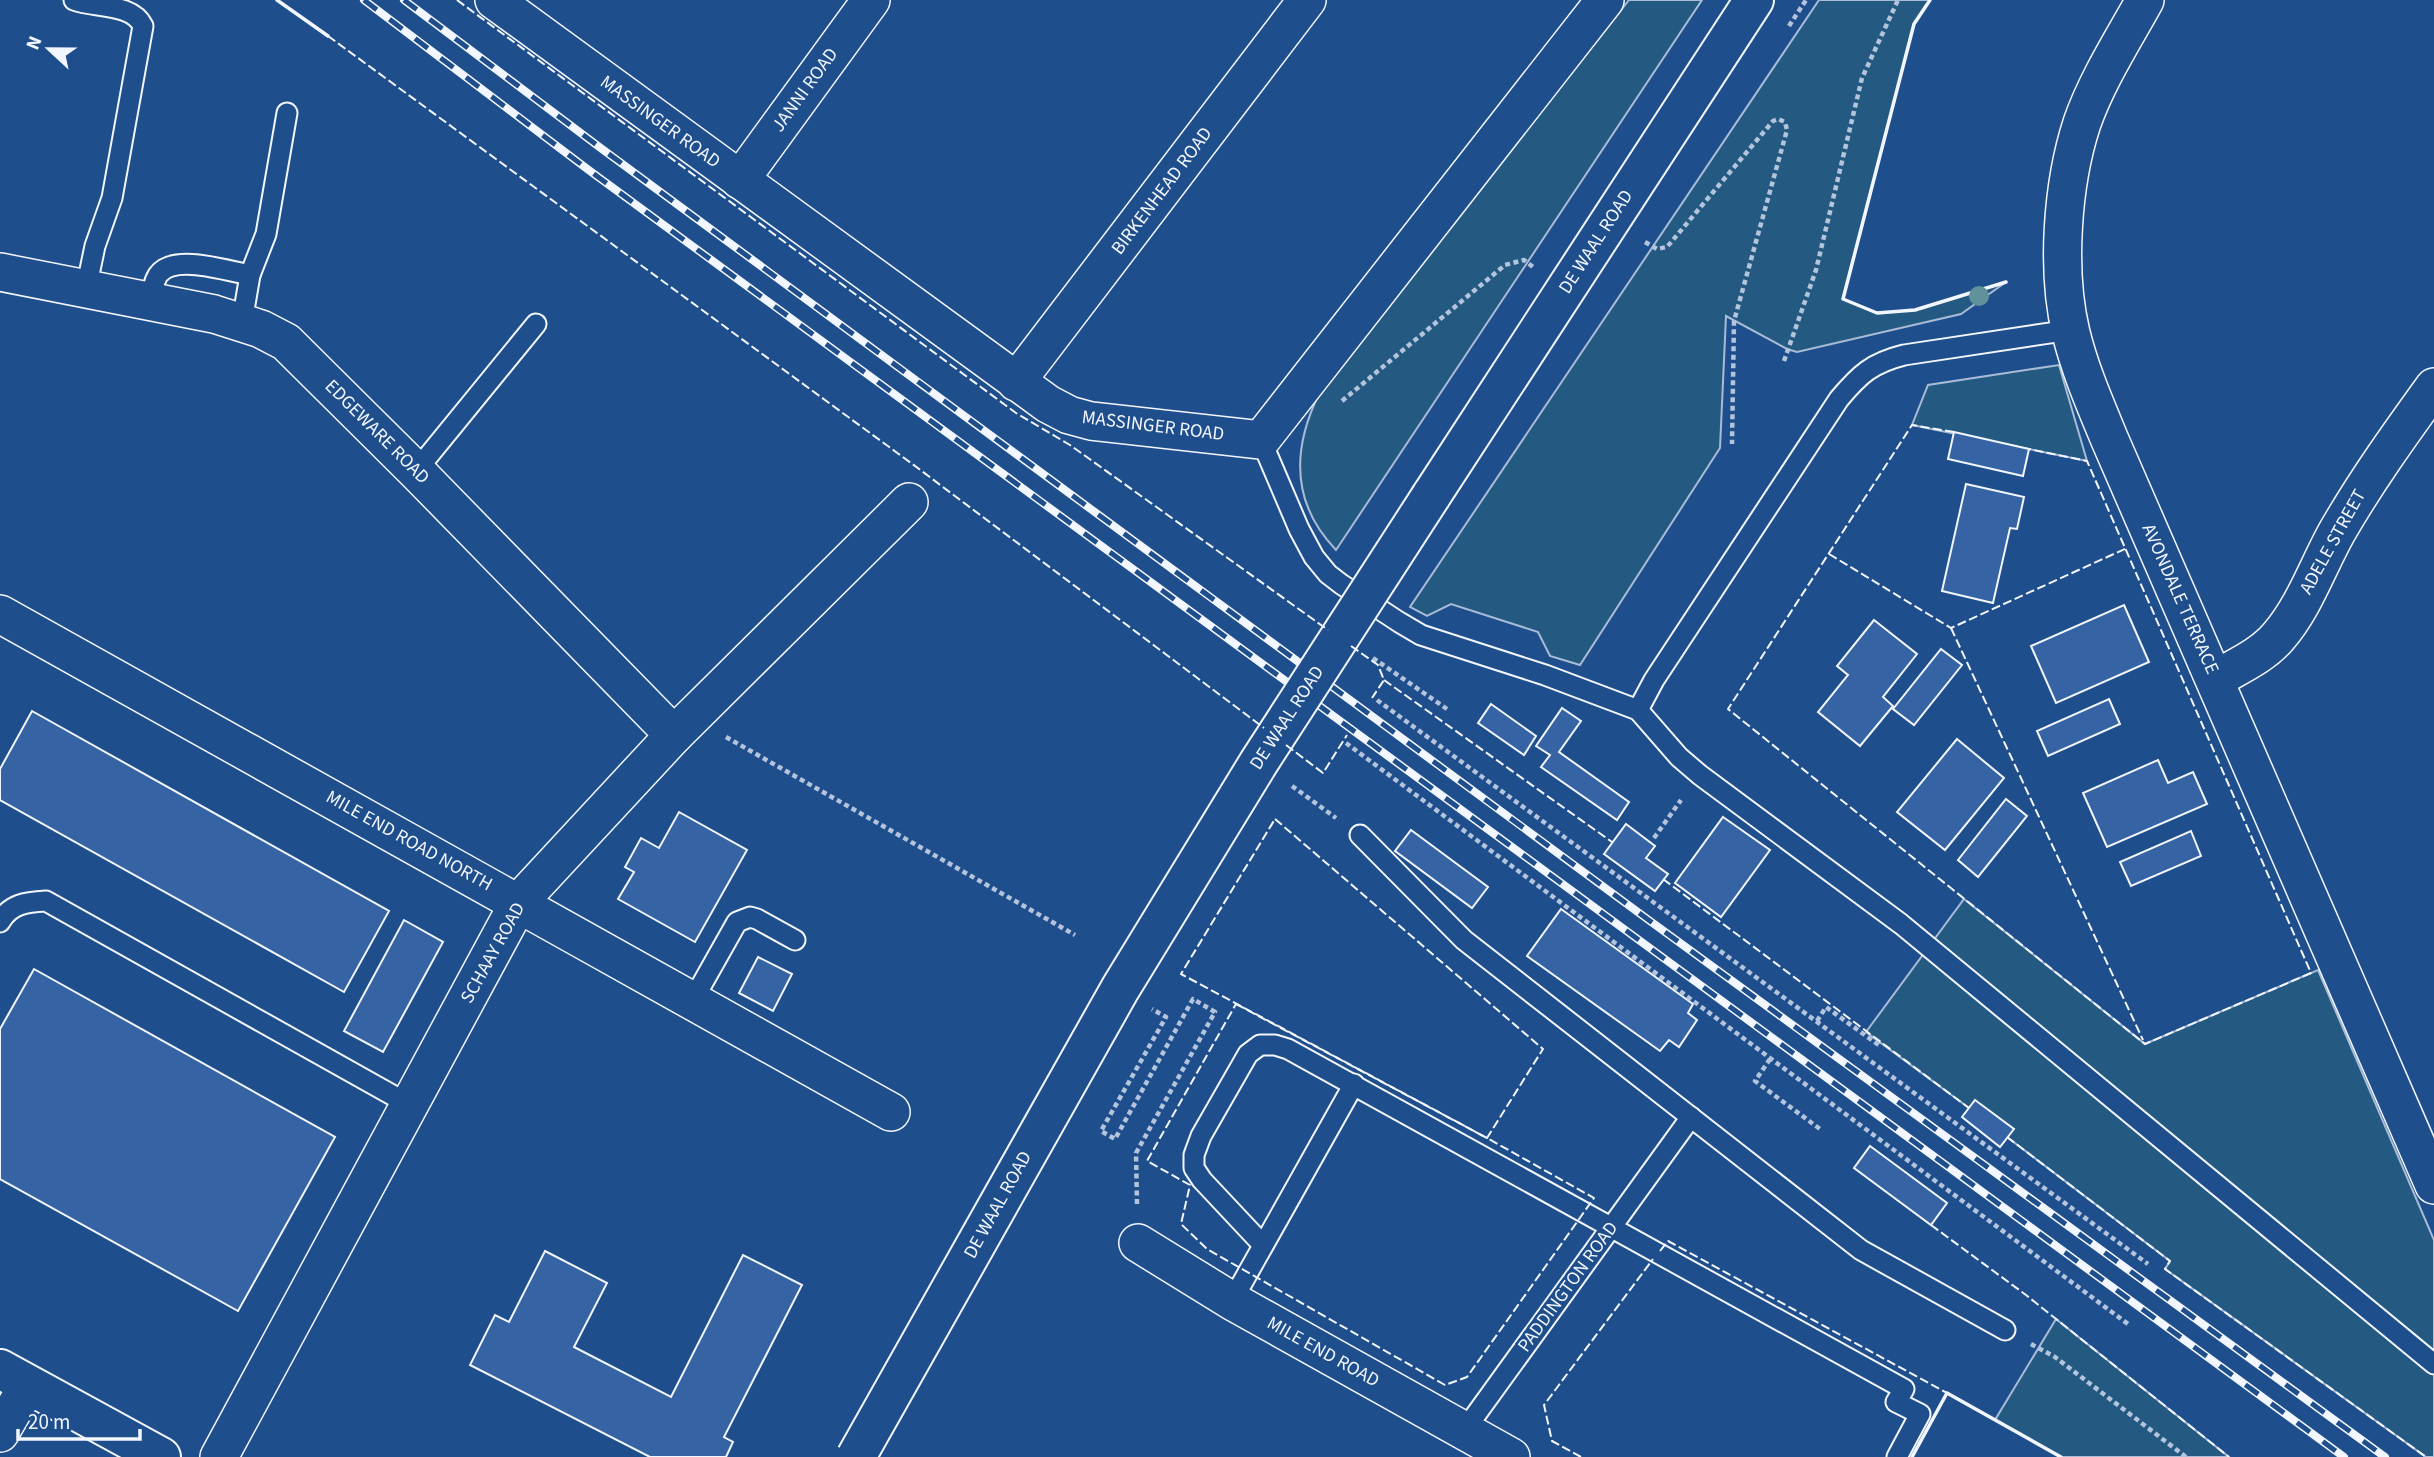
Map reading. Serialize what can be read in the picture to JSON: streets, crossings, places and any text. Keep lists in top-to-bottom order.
{
  "streets": {
    "main road": ["DE WAAL ROAD"],
    "street": [
      "JANNI ROAD",
      "MASSINGER ROAD",
      "BIRKENHEAD ROAD",
      "EDGEWARE ROAD",
      "ADELE STREET",
      "AVONDALE TERRACE",
      "MILE END ROAD NORTH",
      "SCHAAY ROAD",
      "MILE END ROAD"
    ],
    "lane": ["PADDINGTON ROAD"]
  },
  "crossings": [
    ["JANNI ROAD", "MASSINGER ROAD"],
    ["MASSINGER ROAD", "BIRKENHEAD ROAD"],
    ["EDGEWARE ROAD", "SCHAAY ROAD"],
    ["ADELE STREET", "AVONDALE TERRACE"],
    ["MILE END ROAD NORTH", "SCHAAY ROAD"],
    ["PADDINGTON ROAD", "MILE END ROAD"]
  ],
  "scale_bar": "20 m",
  "north": "left"
}
